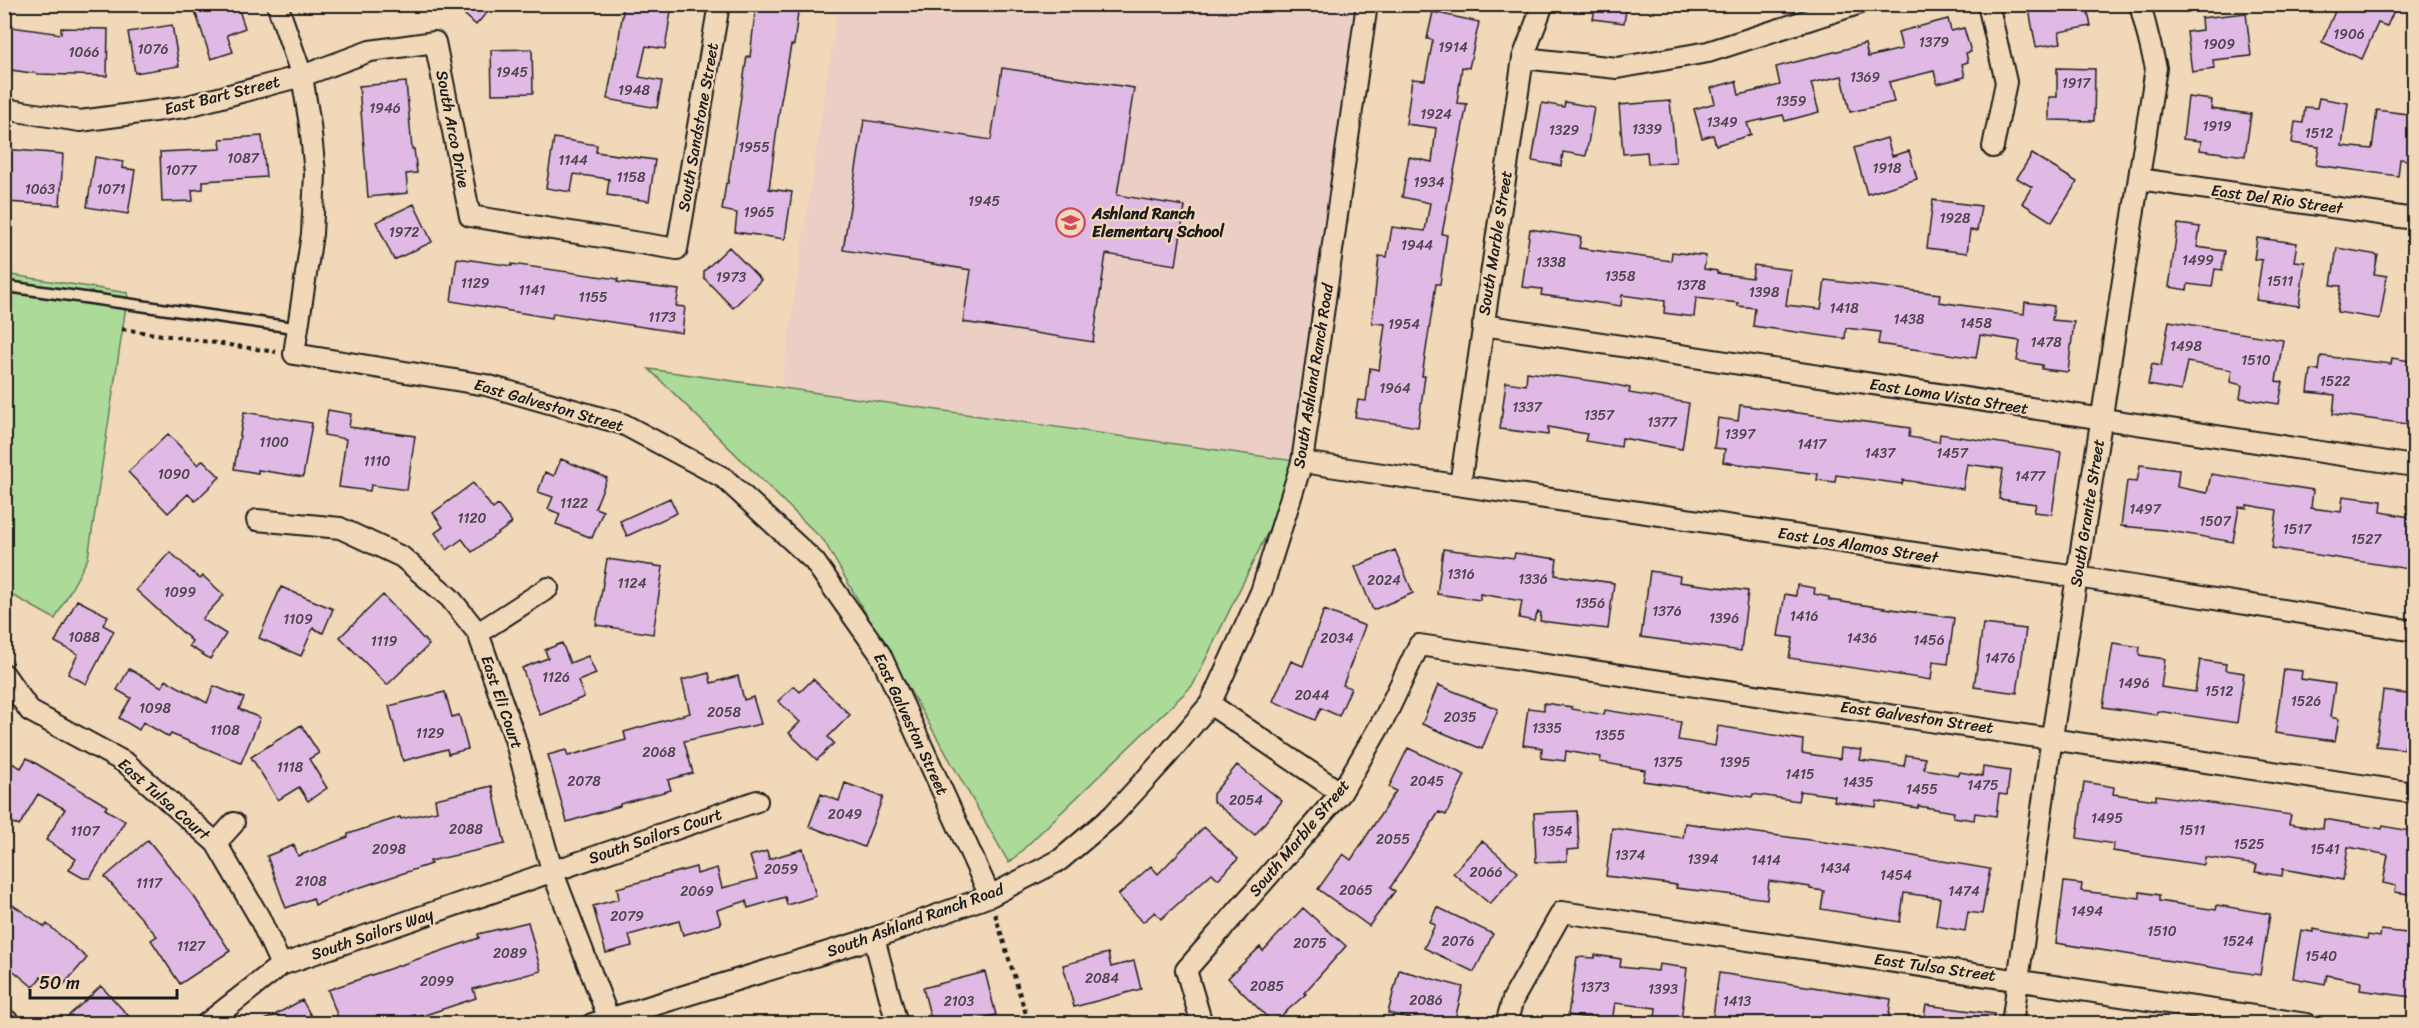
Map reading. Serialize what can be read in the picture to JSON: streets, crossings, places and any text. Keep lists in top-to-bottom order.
{
  "streets": {
    "street": [
      "East Bart Street",
      "South Sandstone Street",
      "South Arco Drive",
      "East Del Rio Street",
      "South Marble Street",
      "South Ashland Ranch Road",
      "East Loma Vista Street",
      "East Galveston Street",
      "South Granite Street",
      "East Los Alamos Street",
      "East Eli Court",
      "East Tulsa Court",
      "South Sailors Court",
      "South Sailors Way",
      "East Tulsa Street"
    ]
  },
  "crossings": [
    ["East Bart Street", "South Arco Drive"],
    ["South Sandstone Street", "South Arco Drive"],
    ["East Del Rio Street", "South Granite Street"],
    ["South Marble Street", "East Loma Vista Street"],
    ["South Marble Street", "East Galveston Street"],
    ["South Marble Street", "East Los Alamos Street"],
    ["South Ashland Ranch Road", "East Galveston Street"],
    ["South Ashland Ranch Road", "East Los Alamos Street"],
    ["South Ashland Ranch Road", "East Eli Court"],
    ["East Loma Vista Street", "South Granite Street"],
    ["East Galveston Street", "South Granite Street"],
    ["South Granite Street", "East Los Alamos Street"],
    ["South Granite Street", "East Tulsa Street"],
    ["East Eli Court", "South Sailors Court"],
    ["East Eli Court", "South Sailors Way"],
    ["East Tulsa Court", "South Sailors Way"],
    ["South Sailors Court", "South Sailors Way"]
  ],
  "places": {
    "school or university": ["Ashland Ranch Elementary School"]
  },
  "house_numbers": [
    "1906",
    "1379",
    "1909",
    "1914",
    "1076",
    "1066",
    "1945",
    "1369",
    "1917",
    "1948",
    "1359",
    "1946",
    "1924",
    "1349",
    "1919",
    "1339",
    "1329",
    "1512",
    "1955",
    "1087",
    "1144",
    "1918",
    "1077",
    "1158",
    "1934",
    "1063",
    "1071",
    "1945",
    "1965",
    "1928",
    "1972",
    "1944",
    "1499",
    "1338",
    "1358",
    "1973",
    "1511",
    "1129",
    "1378",
    "1141",
    "1398",
    "1155",
    "1418",
    "1173",
    "1438",
    "1458",
    "1954",
    "1478",
    "1498",
    "1510",
    "1522",
    "1964",
    "1337",
    "1357",
    "1377",
    "1397",
    "1100",
    "1417",
    "1437",
    "1457",
    "1110",
    "1090",
    "1477",
    "1122",
    "1497",
    "1120",
    "1507",
    "1517",
    "1527",
    "1316",
    "1336",
    "2024",
    "1124",
    "1099",
    "1356",
    "1376",
    "1416",
    "1396",
    "1109",
    "1088",
    "2034",
    "1436",
    "1456",
    "1119",
    "1476",
    "1126",
    "1496",
    "1512",
    "2044",
    "1526",
    "1098",
    "2058",
    "2035",
    "1335",
    "1108",
    "1129",
    "1355",
    "2068",
    "1375",
    "1395",
    "1118",
    "1415",
    "2078",
    "2045",
    "1435",
    "1475",
    "1455",
    "2054",
    "2049",
    "1495",
    "2088",
    "1511",
    "1107",
    "1354",
    "2055",
    "1525",
    "2098",
    "1541",
    "1374",
    "1394",
    "1414",
    "1434",
    "2059",
    "2066",
    "1454",
    "2108",
    "1117",
    "2065",
    "2069",
    "1474",
    "1494",
    "2079",
    "1510",
    "2076",
    "1524",
    "2075",
    "1127",
    "2089",
    "1540",
    "2084",
    "2099",
    "2085",
    "1373",
    "1393",
    "2086",
    "2103",
    "1413"
  ],
  "scale_bar": "50 m"
}
